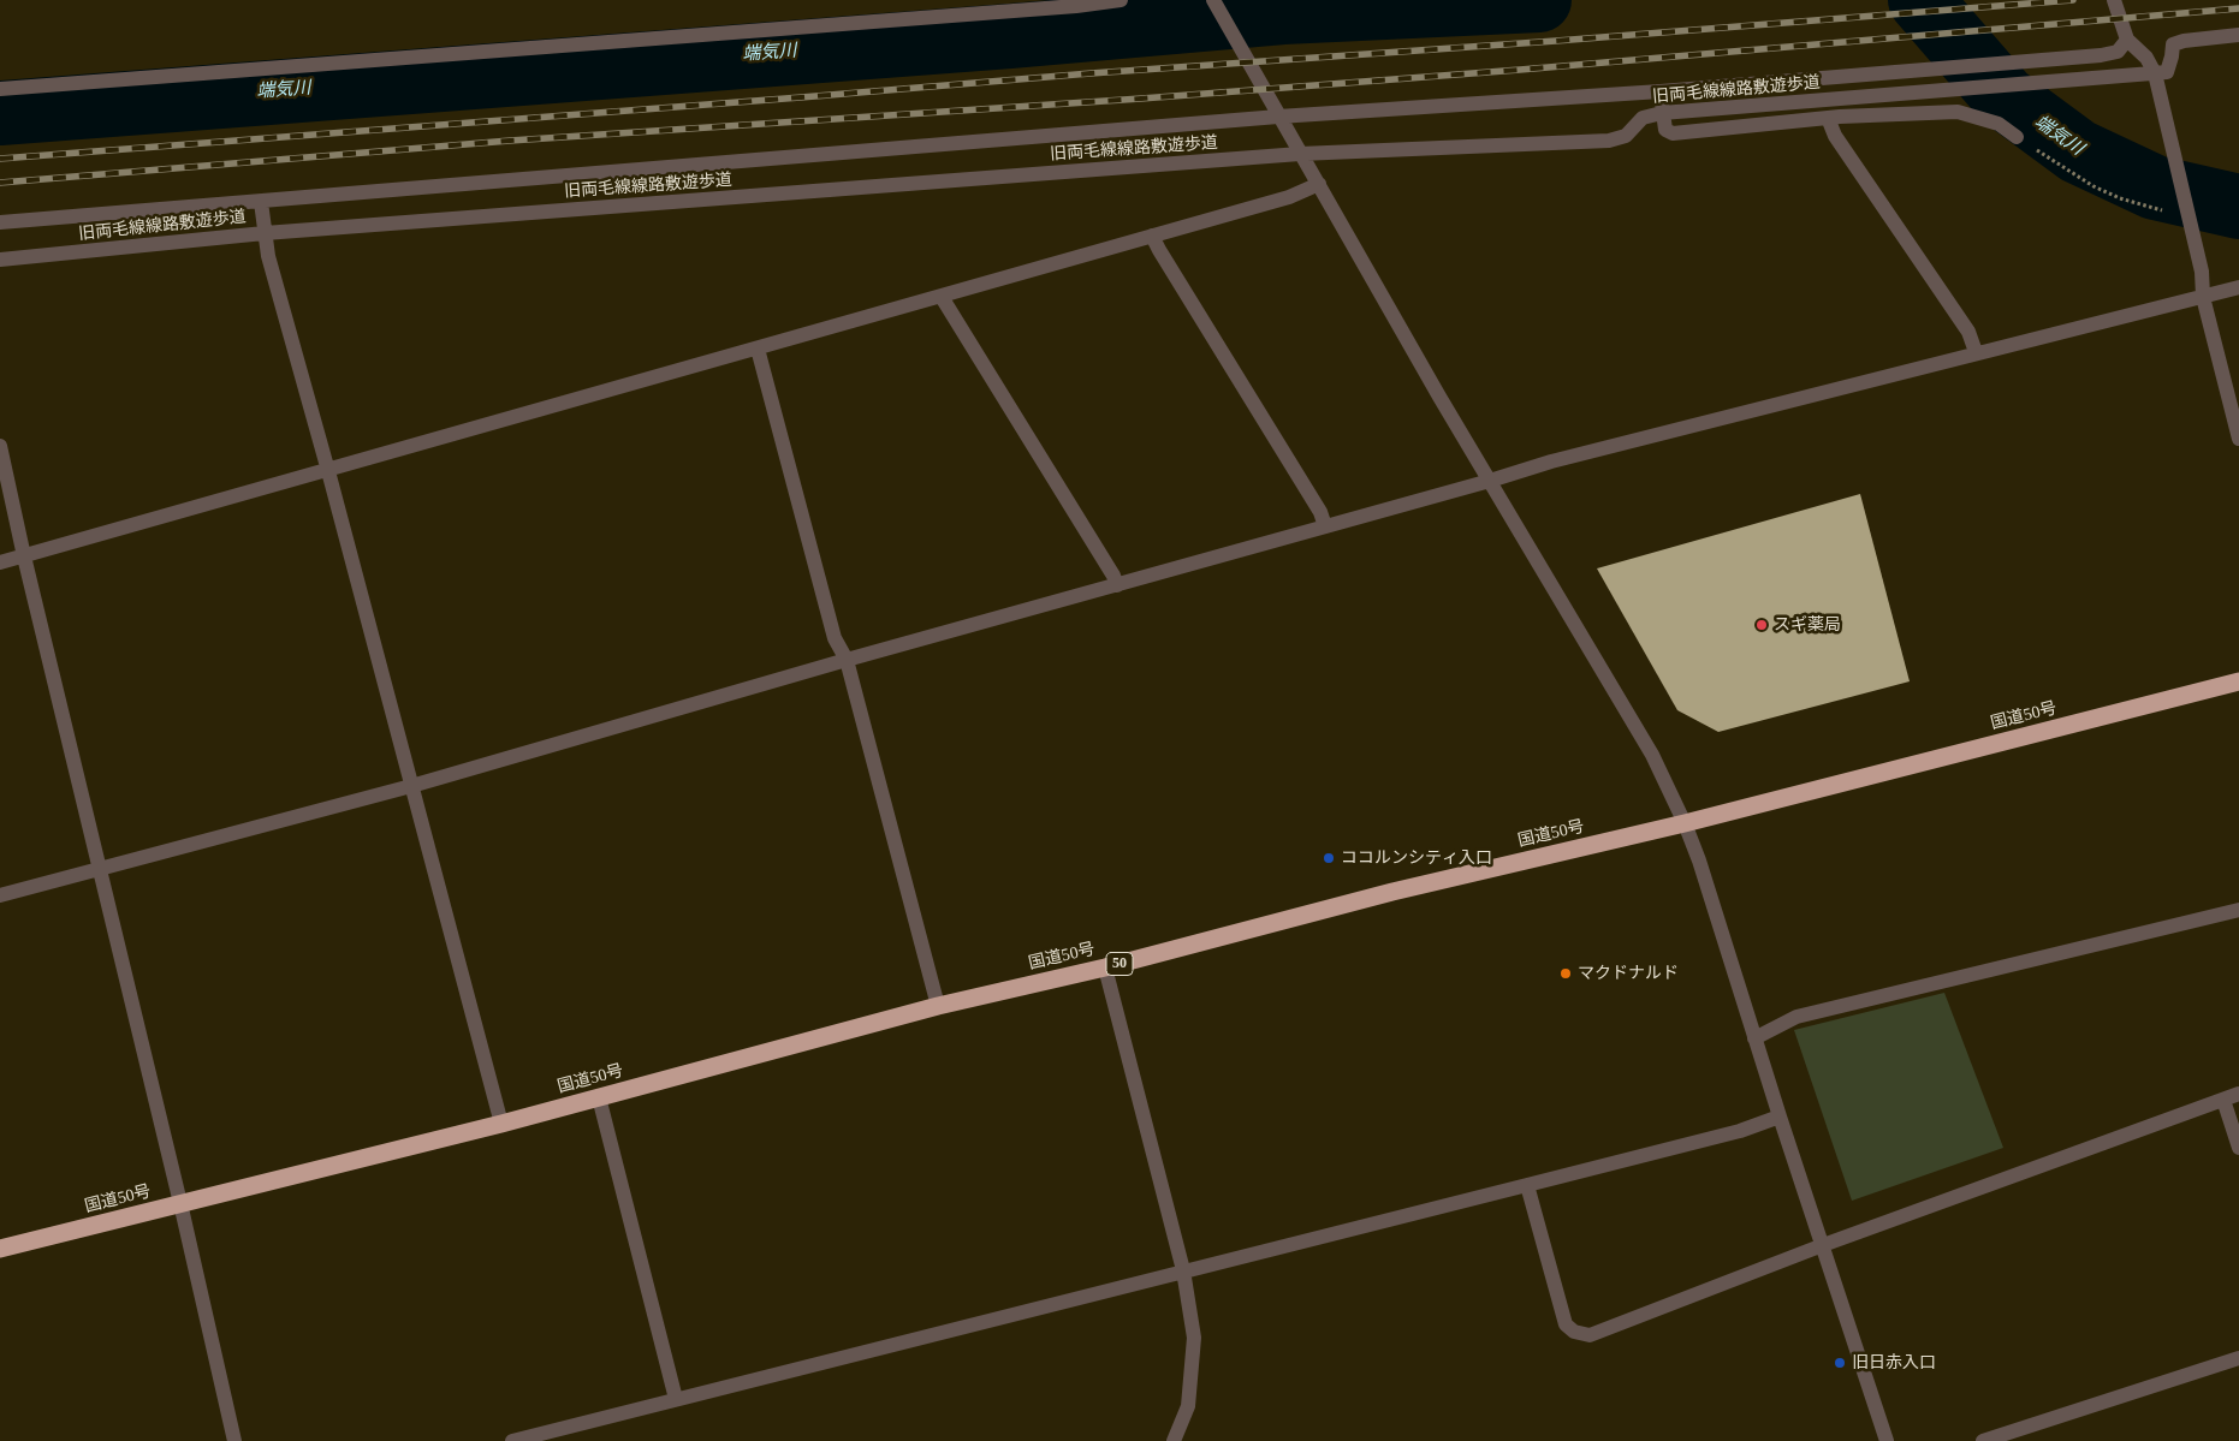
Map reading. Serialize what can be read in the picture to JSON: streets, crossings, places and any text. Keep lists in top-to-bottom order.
{
  "streets": {
    "highway": ["国道50号", "50"],
    "street": ["旧両毛線線路敷遊歩道"]
  },
  "water": ["端気川"],
  "places": [
    "スギ薬局",
    "ココルンシティ入口",
    "マクドナルド",
    "旧日赤入口"
  ]
}
